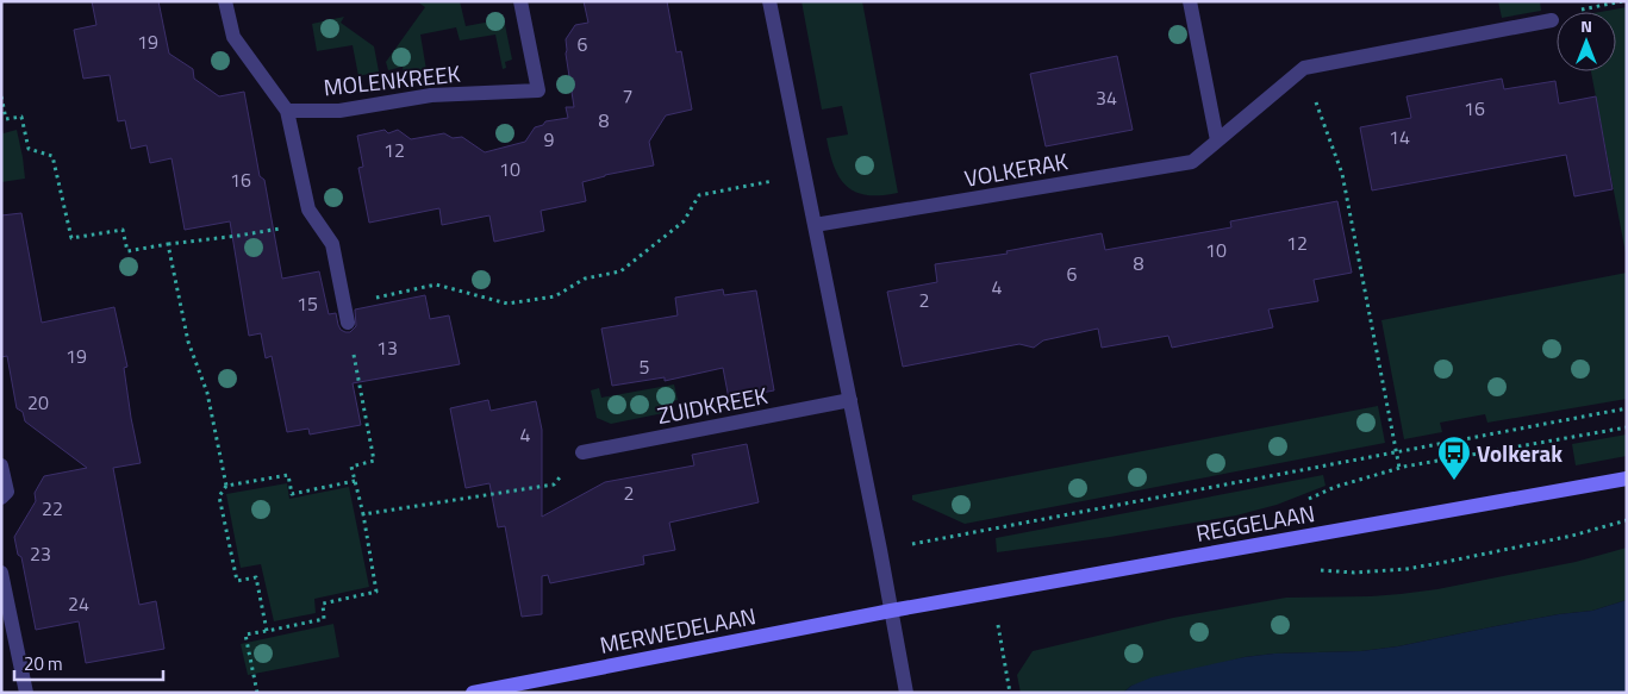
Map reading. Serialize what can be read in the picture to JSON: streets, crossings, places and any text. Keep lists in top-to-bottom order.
{
  "streets": {
    "street": [
      "MOLENKREEK",
      "VOLKERAK",
      "ZUIDKREEK",
      "REGGELAAN",
      "MERWEDELAAN"
    ]
  },
  "crossings": [
    ["REGGELAAN", "MERWEDELAAN"]
  ],
  "places": {
    "bus stop": ["Volkerak"]
  },
  "house_numbers": [
    "19",
    "6",
    "7",
    "34",
    "16",
    "8",
    "14",
    "9",
    "12",
    "10",
    "16",
    "12",
    "10",
    "8",
    "6",
    "4",
    "2",
    "15",
    "13",
    "19",
    "5",
    "20",
    "4",
    "2",
    "22",
    "23",
    "24"
  ],
  "scale_bar": "20 m",
  "north": "top"
}
